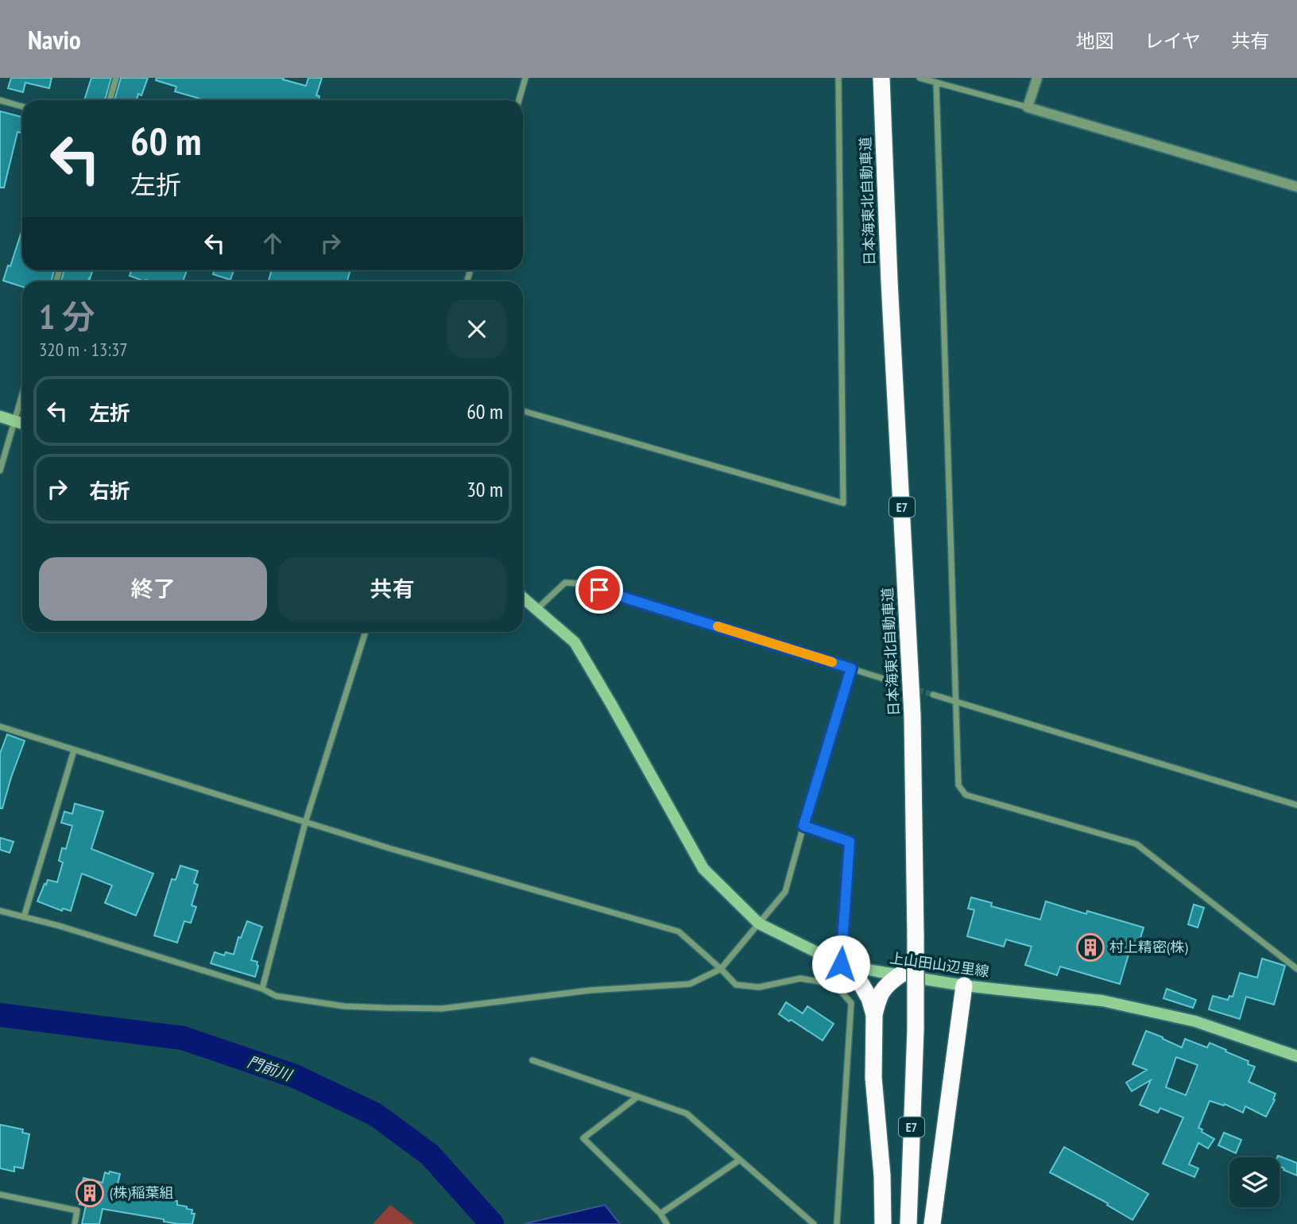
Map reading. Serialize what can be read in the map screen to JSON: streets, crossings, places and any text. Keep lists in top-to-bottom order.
{
  "streets": {
    "highway": ["日本海東北自動車道", "E7"],
    "main road": ["上山田山辺里線"]
  },
  "water": ["門前川"],
  "places": {
    "building": ["村上精密(株)", "(株)稲葉組"]
  },
  "page": {
    "header": "Navio",
    "nav": ["地図", "レイヤ", "共有"],
    "turn": ["60 m", "左折"],
    "heading": ["1 分", "320 m · 13:37"],
    "list": [
      {
        "name": "左折",
        "value": "60 m"
      },
      {
        "name": "右折",
        "value": "30 m"
      }
    ],
    "buttons": ["終了", "共有"]
  }
}
